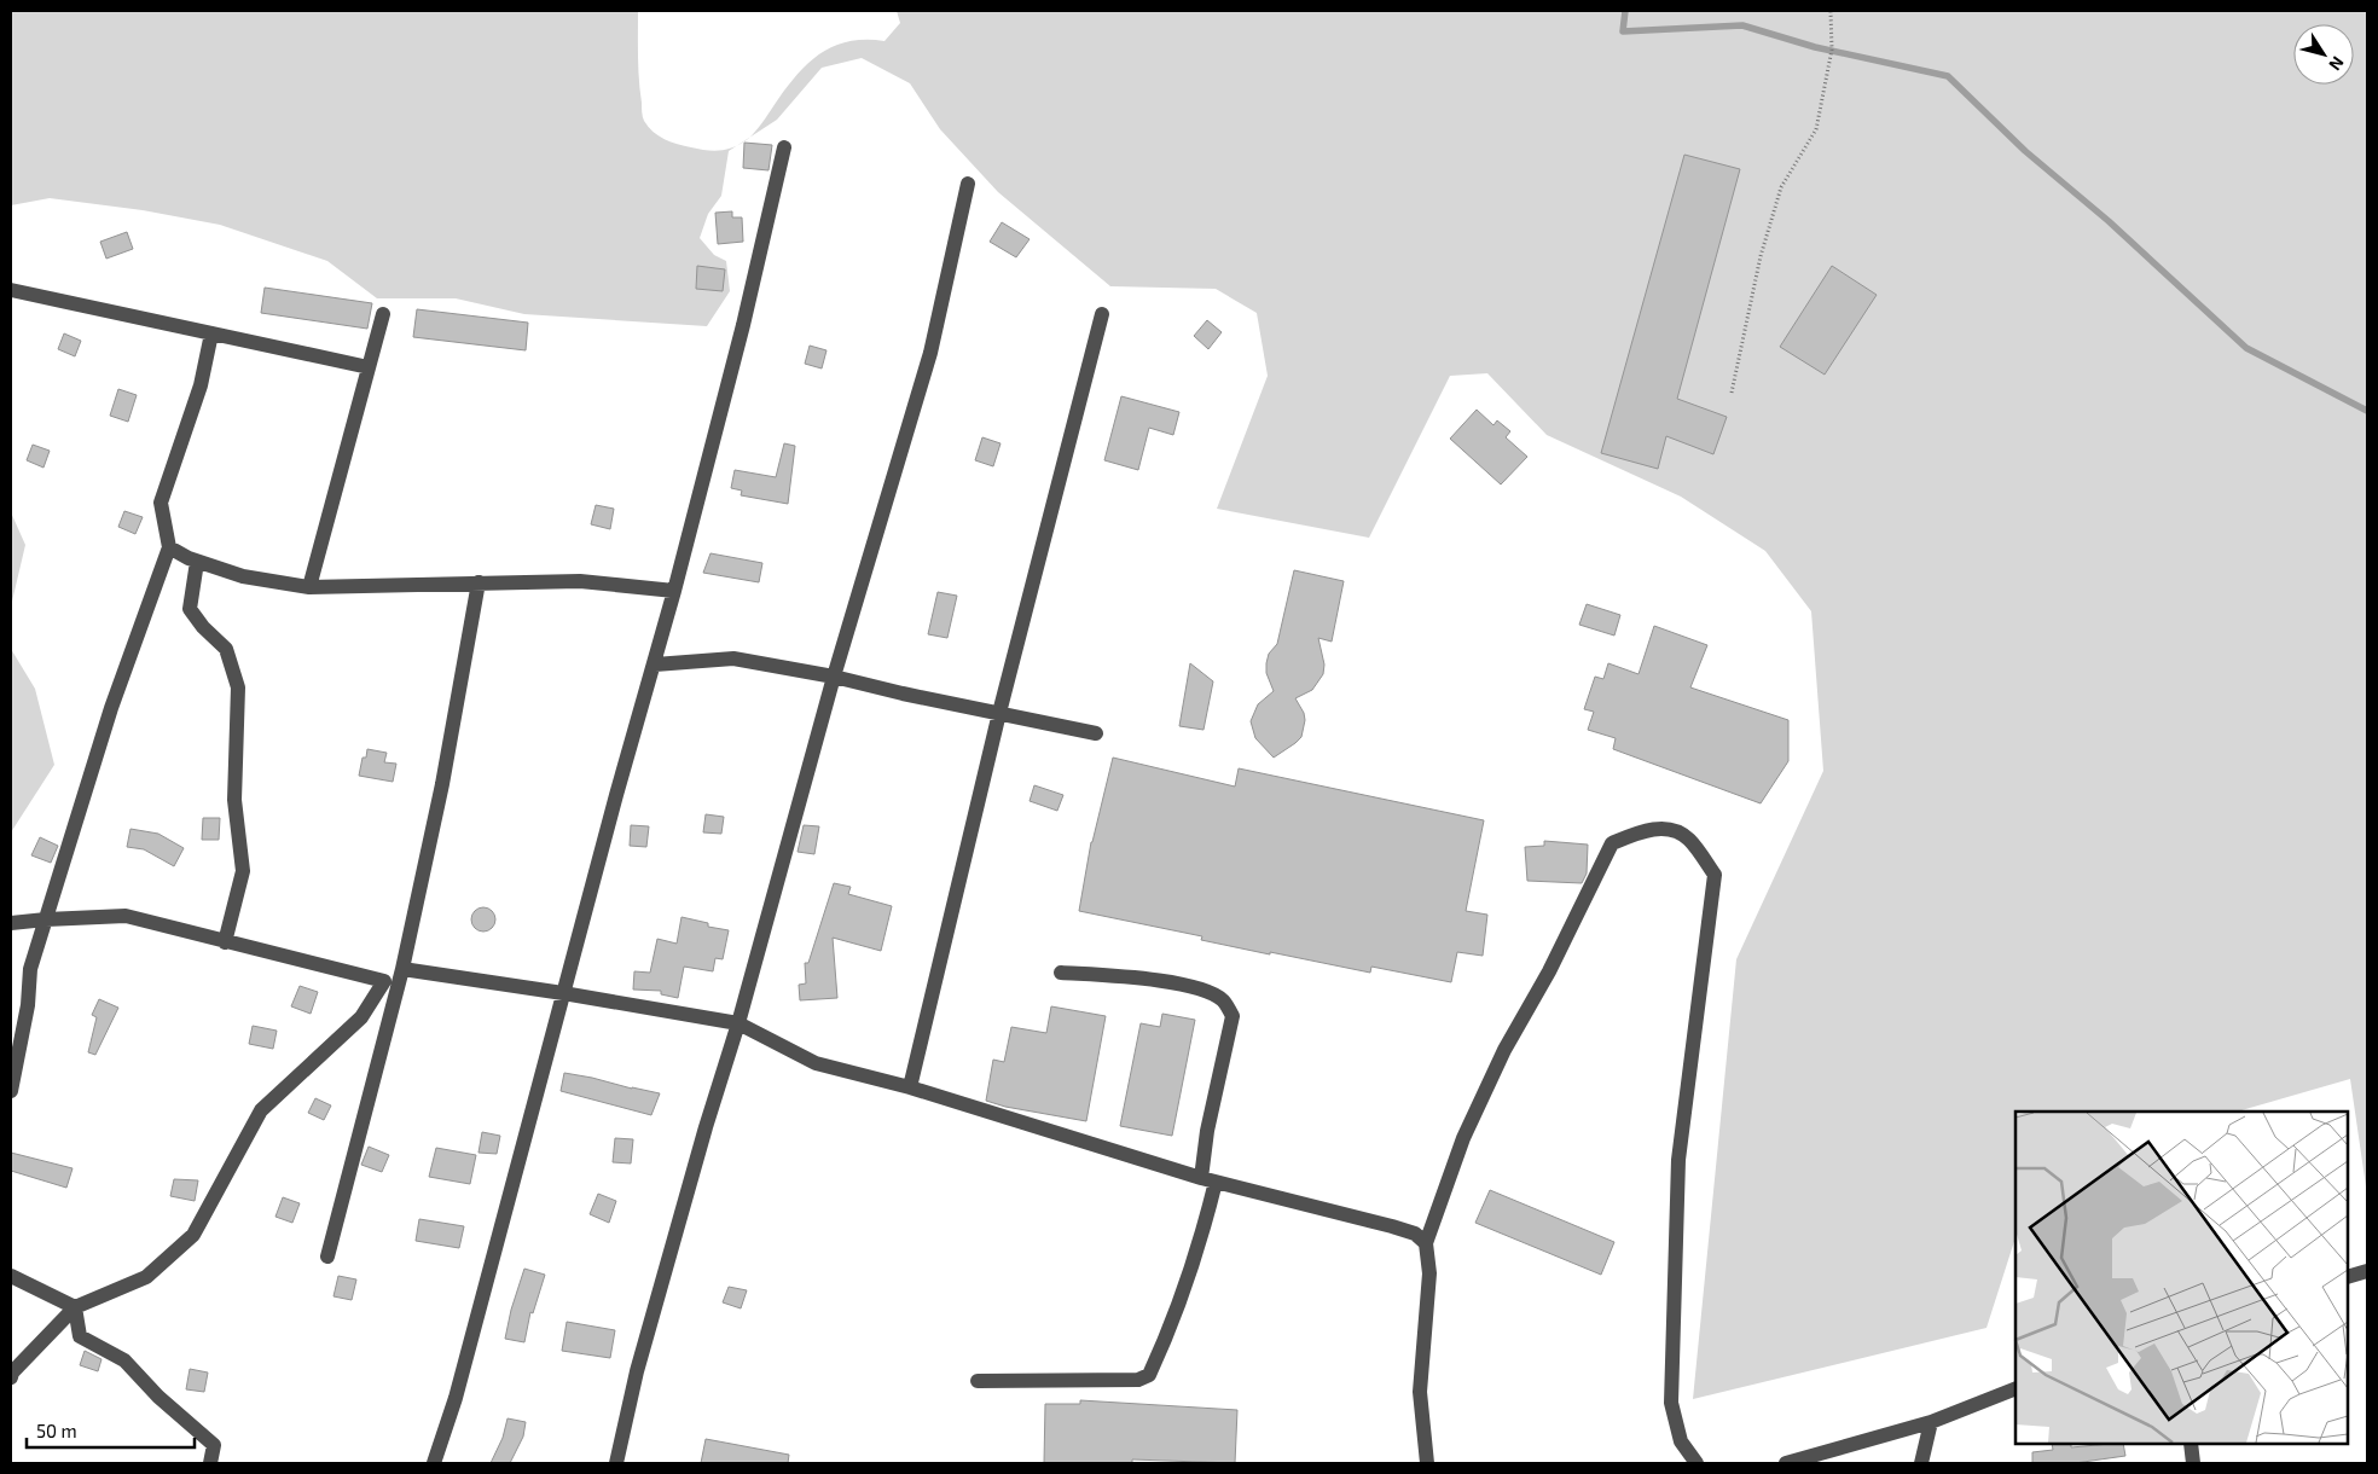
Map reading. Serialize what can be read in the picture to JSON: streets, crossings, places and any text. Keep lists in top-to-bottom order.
{
  "scale_bar": "50 m",
  "north": "bottom right"
}
